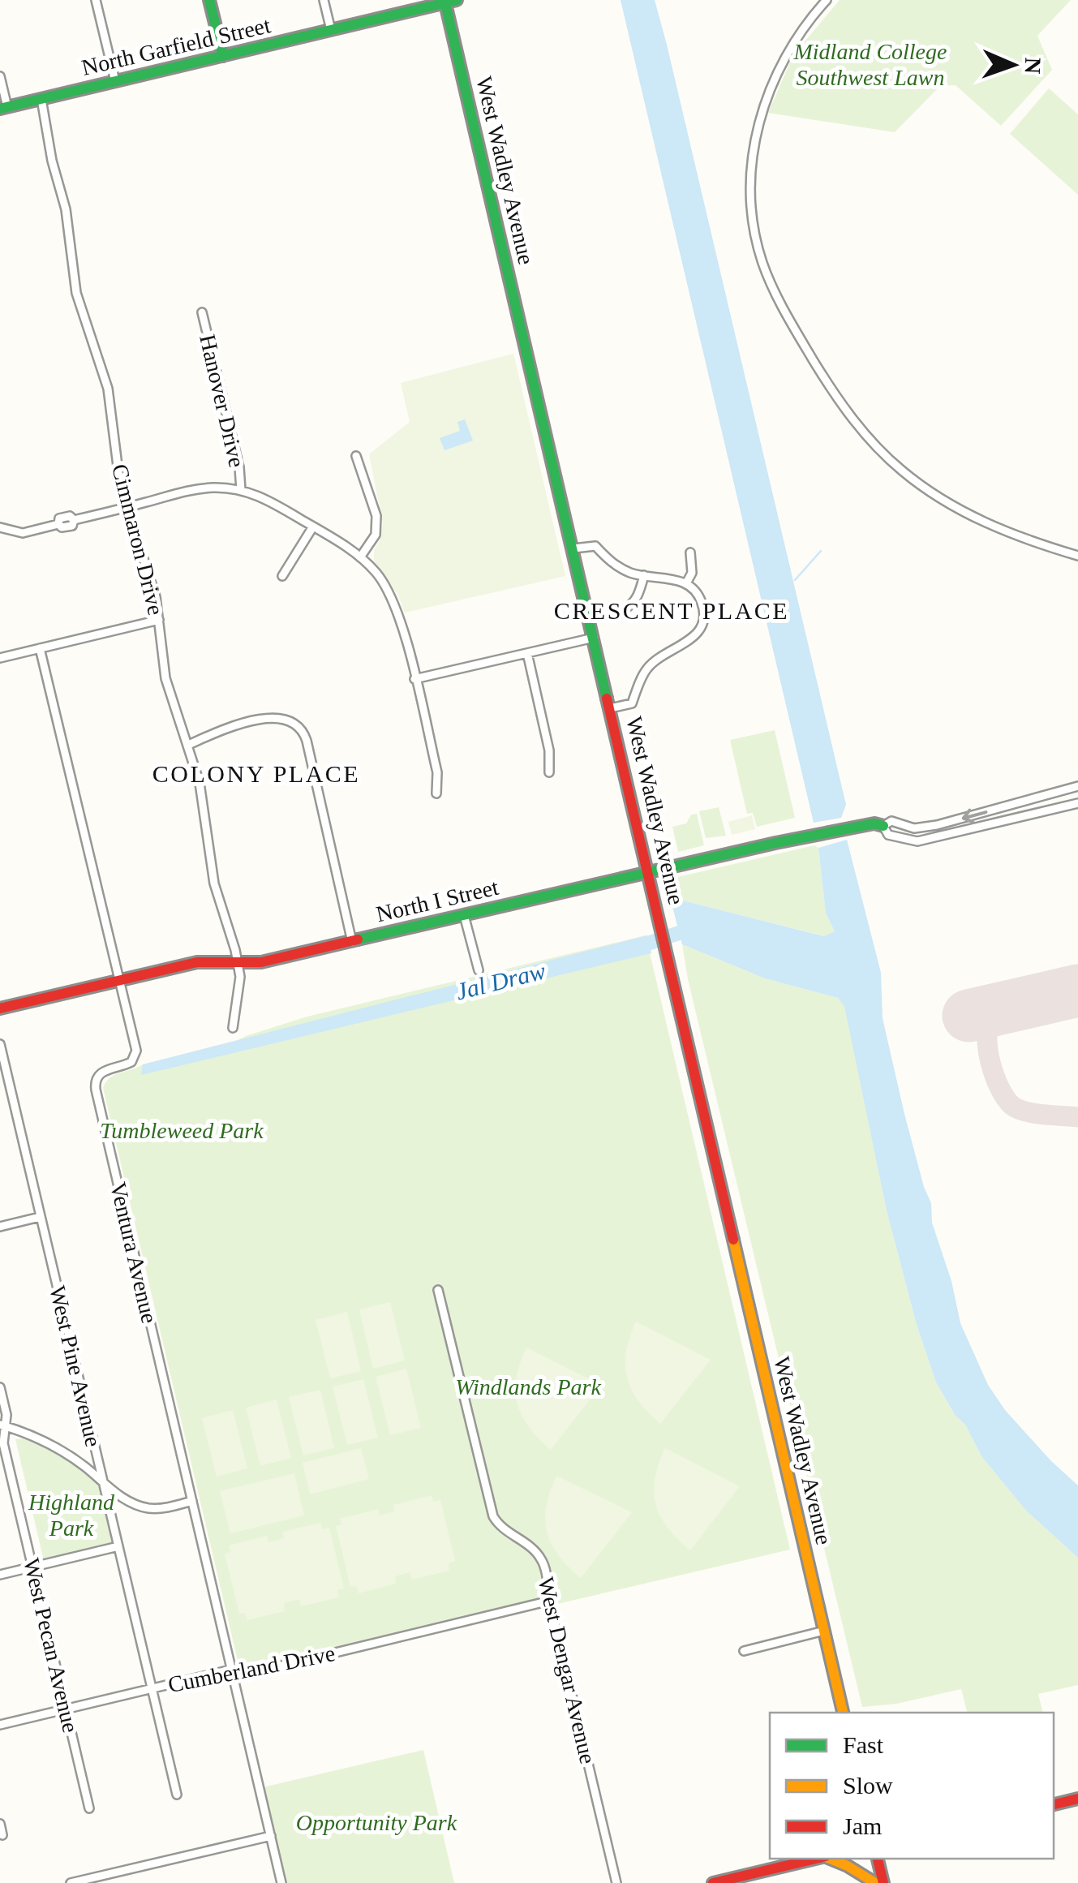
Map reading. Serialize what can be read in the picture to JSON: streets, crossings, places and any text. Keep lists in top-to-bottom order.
{
  "streets": {
    "main road": ["North Garfield Street", "West Wadley Avenue", "North I Street"],
    "street": [
      "Hanover Drive",
      "Cimmaron Drive",
      "Ventura Avenue",
      "West Pine Avenue",
      "West Pecan Avenue",
      "Cumberland Drive",
      "West Dengar Avenue"
    ]
  },
  "crossings": [
    ["North Garfield Street", "West Wadley Avenue"],
    ["North Garfield Street", "Cimmaron Drive"],
    ["West Wadley Avenue", "North I Street"],
    ["Cimmaron Drive", "North I Street"],
    ["North I Street", "Ventura Avenue"],
    ["Ventura Avenue", "Cumberland Drive"],
    ["West Pine Avenue", "Cumberland Drive"],
    ["West Pecan Avenue", "Cumberland Drive"],
    ["Cumberland Drive", "West Dengar Avenue"]
  ],
  "districts": ["CRESCENT PLACE", "COLONY PLACE"],
  "water": ["Jal Draw"],
  "parks": [
    "Midland College Southwest Lawn",
    "Tumbleweed Park",
    "Windlands Park",
    "Highland Park",
    "Opportunity Park"
  ],
  "legend": ["Fast", "Slow", "Jam"],
  "north": "right"
}
